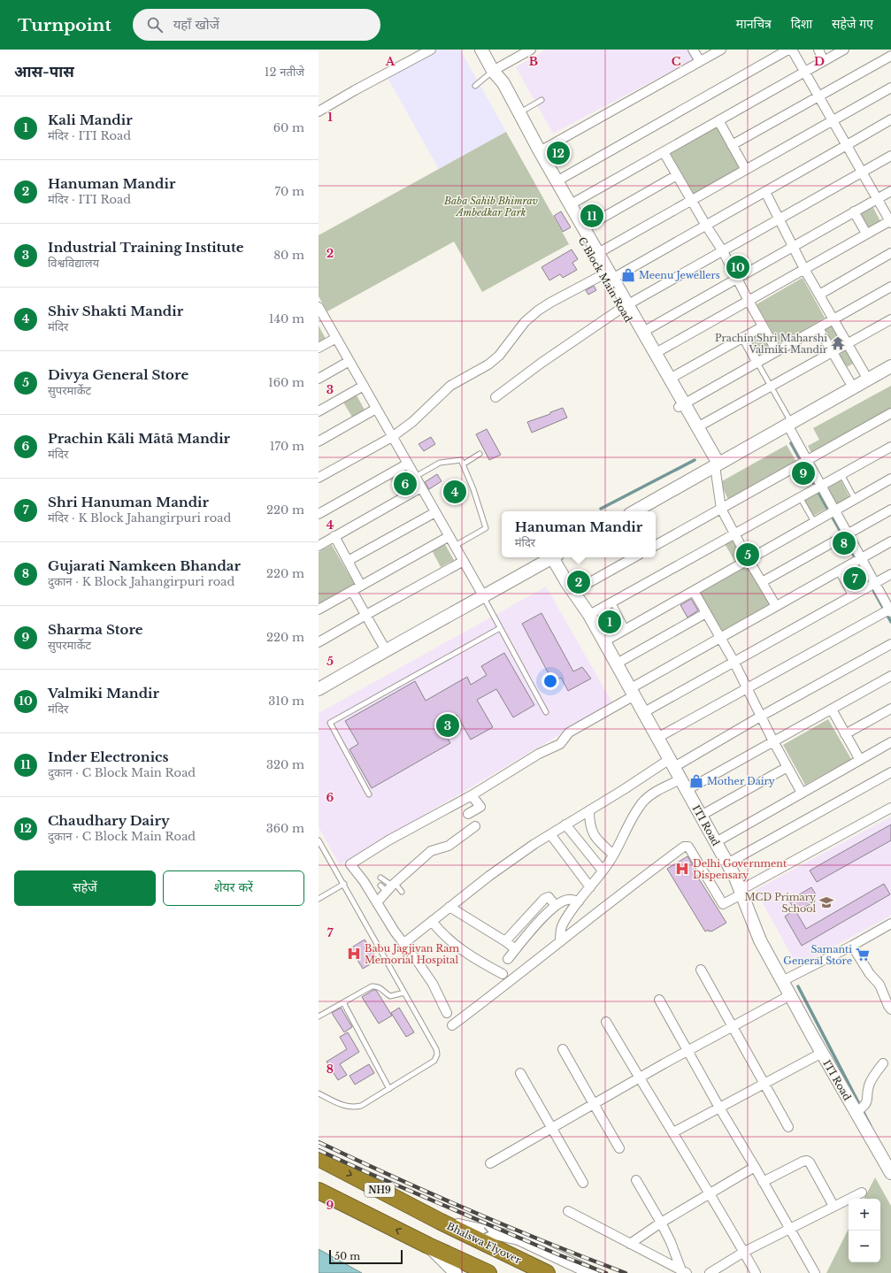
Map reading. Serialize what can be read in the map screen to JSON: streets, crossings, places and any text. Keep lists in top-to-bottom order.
{
  "streets": {
    "highway": ["NH9", "Bhalswa Flyover"],
    "street": ["C Block Main Road", "ITI Road"]
  },
  "crossings": [
    ["NH9", "Bhalswa Flyover"]
  ],
  "parks": ["Baba Sahib Bhimrav Ambedkar Park"],
  "places": {
    "shop": ["Meenu Jewellers", "Mother Dairy"],
    "temple": ["Prachin Shri Maharshi Valmiki Mandir"],
    "hospital": ["Delhi Government Dispensary", "Babu Jagjivan Ram Memorial Hospital"],
    "school or university": ["MCD Primary School"],
    "supermarket": ["Samanti General Store"]
  },
  "scale_bar": "50 m",
  "page": {
    "header": "Turnpoint",
    "search": "यहाँ खोजें",
    "nav": ["मानचित्र", "दिशा", "सहेजे गए"],
    "heading": ["आस-पास", "12 नतीजे"],
    "list": [
      {
        "mark": "1",
        "name": "Kali Mandir",
        "note": "मंदिर · ITI Road",
        "value": "60 m"
      },
      {
        "mark": "2",
        "name": "Hanuman Mandir",
        "note": "मंदिर · ITI Road",
        "value": "70 m"
      },
      {
        "mark": "3",
        "name": "Industrial Training Institute",
        "note": "विश्वविद्यालय",
        "value": "80 m"
      },
      {
        "mark": "4",
        "name": "Shiv Shakti Mandir",
        "note": "मंदिर",
        "value": "140 m"
      },
      {
        "mark": "5",
        "name": "Divya General Store",
        "note": "सुपरमार्केट",
        "value": "160 m"
      },
      {
        "mark": "6",
        "name": "Prachin Kāli Mātā Mandir",
        "note": "मंदिर",
        "value": "170 m"
      },
      {
        "mark": "7",
        "name": "Shri Hanuman Mandir",
        "note": "मंदिर · K Block Jahangirpuri road",
        "value": "220 m"
      },
      {
        "mark": "8",
        "name": "Gujarati Namkeen Bhandar",
        "note": "दुकान · K Block Jahangirpuri road",
        "value": "220 m"
      },
      {
        "mark": "9",
        "name": "Sharma Store",
        "note": "सुपरमार्केट",
        "value": "220 m"
      },
      {
        "mark": "10",
        "name": "Valmiki Mandir",
        "note": "मंदिर",
        "value": "310 m"
      },
      {
        "mark": "11",
        "name": "Inder Electronics",
        "note": "दुकान · C Block Main Road",
        "value": "320 m"
      },
      {
        "mark": "12",
        "name": "Chaudhary Dairy",
        "note": "दुकान · C Block Main Road",
        "value": "360 m"
      }
    ],
    "pins": [
      "12",
      "11",
      "10",
      "9",
      "6",
      "4",
      "8",
      "5",
      "7",
      "2",
      "1",
      "3"
    ],
    "popup": ["Hanuman Mandir", "मंदिर"],
    "buttons": ["सहेजें", "शेयर करें"],
    "map_buttons": ["+", "−"],
    "scale": "50 m"
  },
  "grid": {
    "columns": [
      "A",
      "B",
      "C",
      "D"
    ],
    "rows": [
      "1",
      "2",
      "3",
      "4",
      "5",
      "6",
      "7",
      "8",
      "9"
    ]
  }
}
